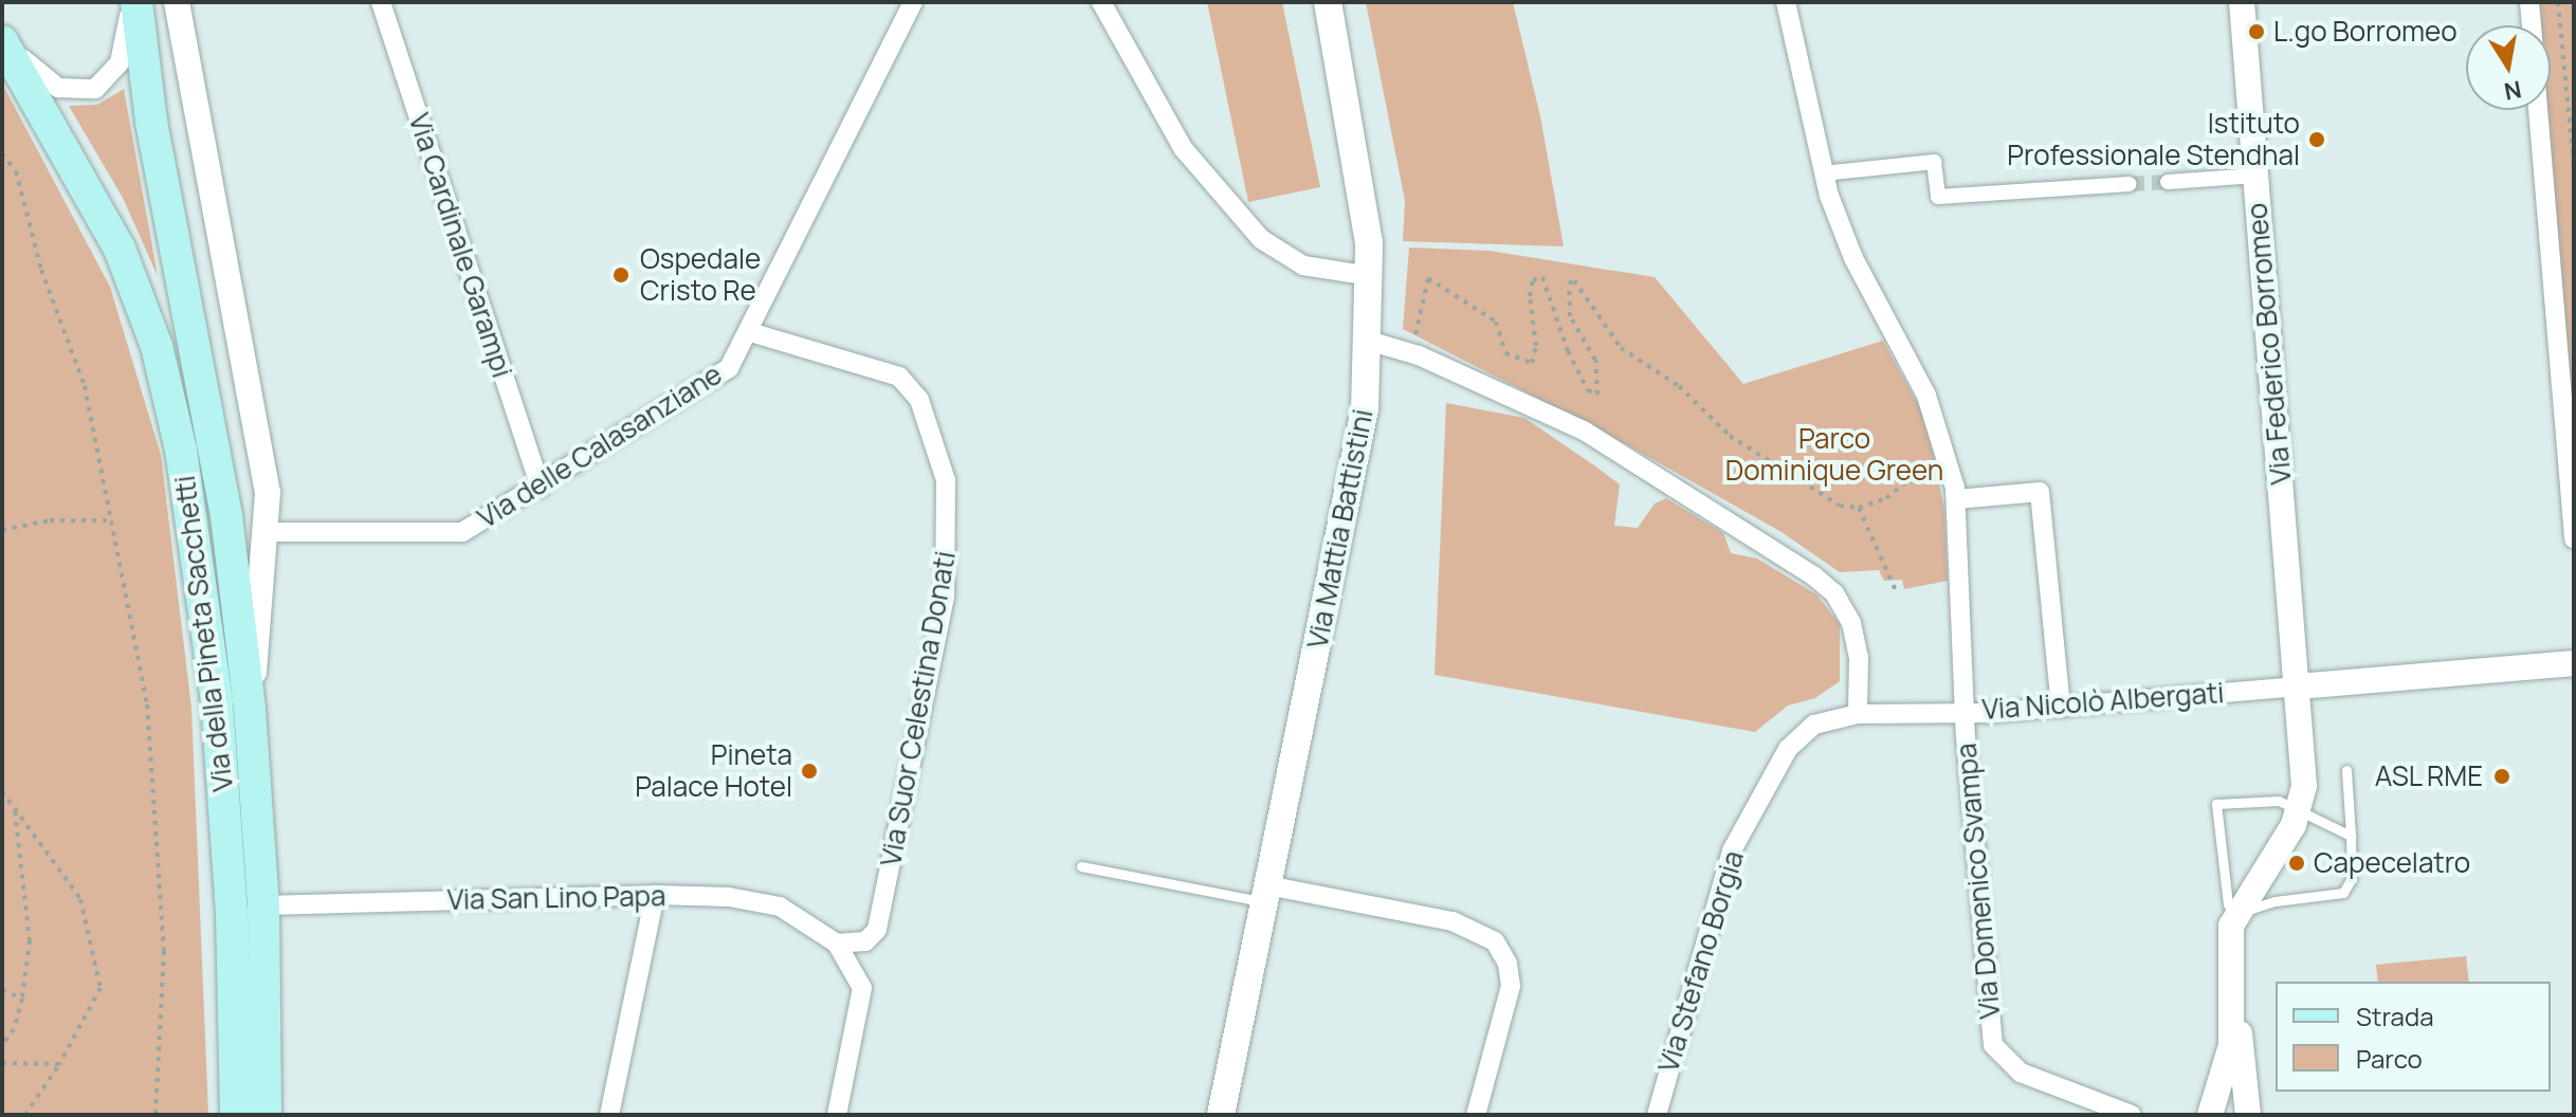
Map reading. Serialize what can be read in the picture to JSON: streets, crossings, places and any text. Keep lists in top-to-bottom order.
{
  "streets": {
    "main road": ["Via Mattia Battistini", "Via della Pineta Sacchetti"],
    "street": [
      "Via Cardinale Garampi",
      "Via Federico Borromeo",
      "Via delle Calasanziane",
      "Via Nicolò Albergati",
      "Via Suor Celestina Donati",
      "Via Domenico Svampa",
      "Via San Lino Papa",
      "Via Stefano Borgia"
    ]
  },
  "crossings": [
    ["Via Cardinale Garampi", "Via delle Calasanziane"],
    ["Via Federico Borromeo", "Via Nicolò Albergati"],
    ["Via delle Calasanziane", "Via della Pineta Sacchetti"],
    ["Via delle Calasanziane", "Via Suor Celestina Donati"],
    ["Via della Pineta Sacchetti", "Via San Lino Papa"],
    ["Via Nicolò Albergati", "Via Domenico Svampa"],
    ["Via Nicolò Albergati", "Via Stefano Borgia"],
    ["Via Suor Celestina Donati", "Via San Lino Papa"]
  ],
  "parks": ["Parco Dominique Green"],
  "places": [
    "L.go Borromeo",
    "Istituto Professionale Stendhal",
    "Ospedale Cristo Re",
    "Pineta Palace Hotel",
    "ASL RME",
    "Capecelatro"
  ],
  "legend": ["Strada", "Parco"],
  "north": "bottom"
}
